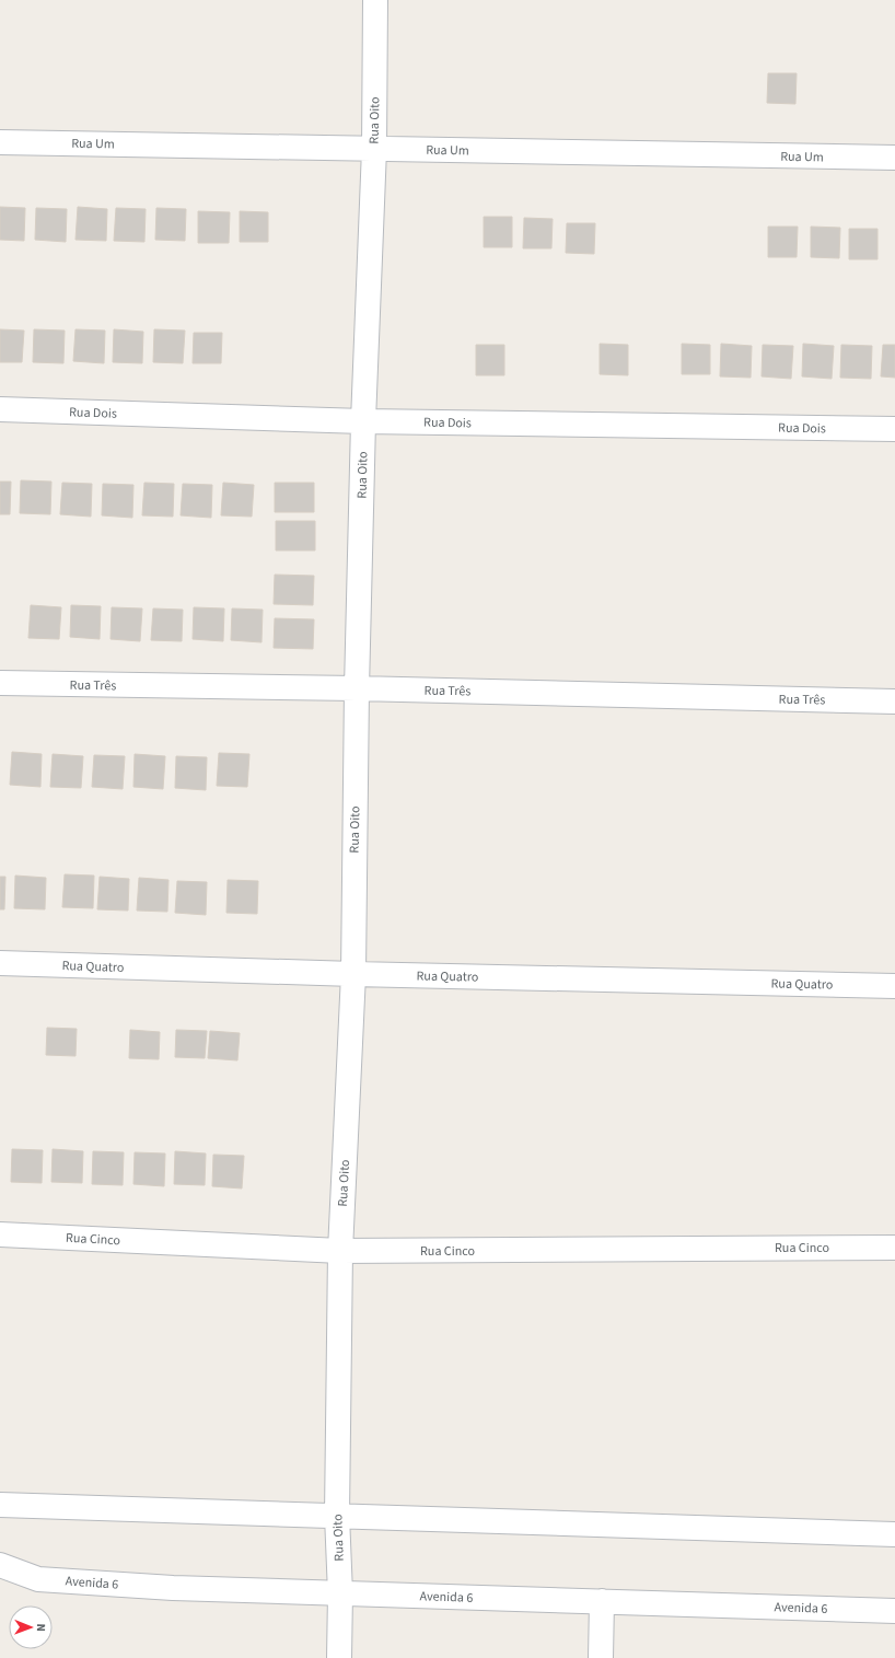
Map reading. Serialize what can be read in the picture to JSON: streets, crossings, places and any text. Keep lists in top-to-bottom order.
{
  "streets": {
    "street": [
      "Rua Oito",
      "Rua Um",
      "Rua Dois",
      "Rua Três",
      "Rua Quatro",
      "Rua Cinco",
      "Avenida 6"
    ]
  },
  "crossings": [
    ["Rua Oito", "Rua Um"],
    ["Rua Oito", "Rua Dois"],
    ["Rua Oito", "Rua Três"],
    ["Rua Oito", "Rua Quatro"],
    ["Rua Oito", "Rua Cinco"],
    ["Rua Oito", "Avenida 6"]
  ],
  "north": "right"
}
